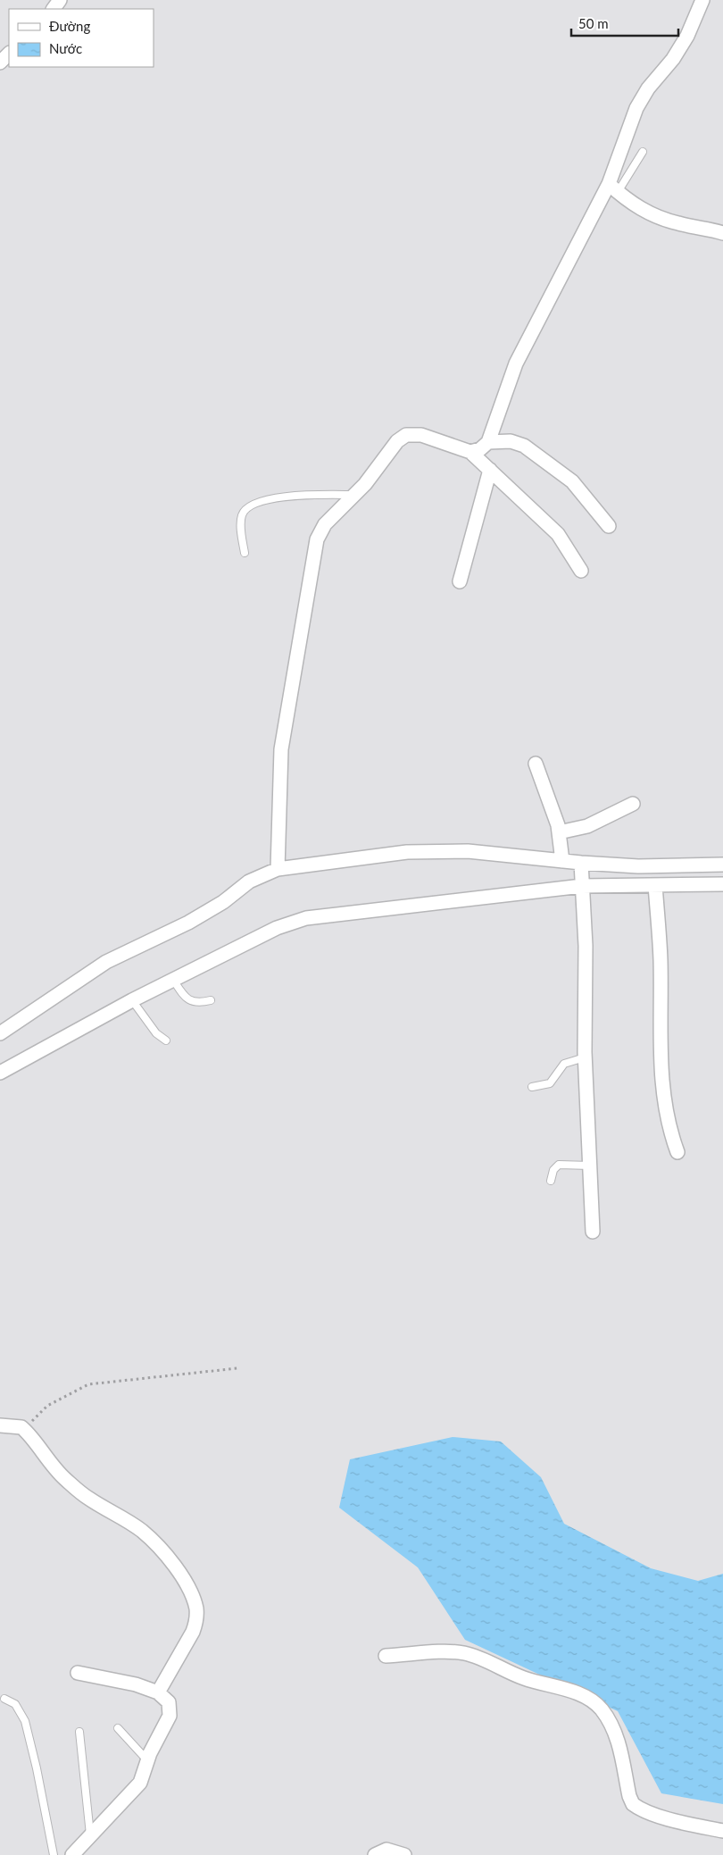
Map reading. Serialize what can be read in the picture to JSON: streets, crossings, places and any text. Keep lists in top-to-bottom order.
{
  "legend": ["Đường", "Nước"],
  "scale_bar": "50 m"
}
